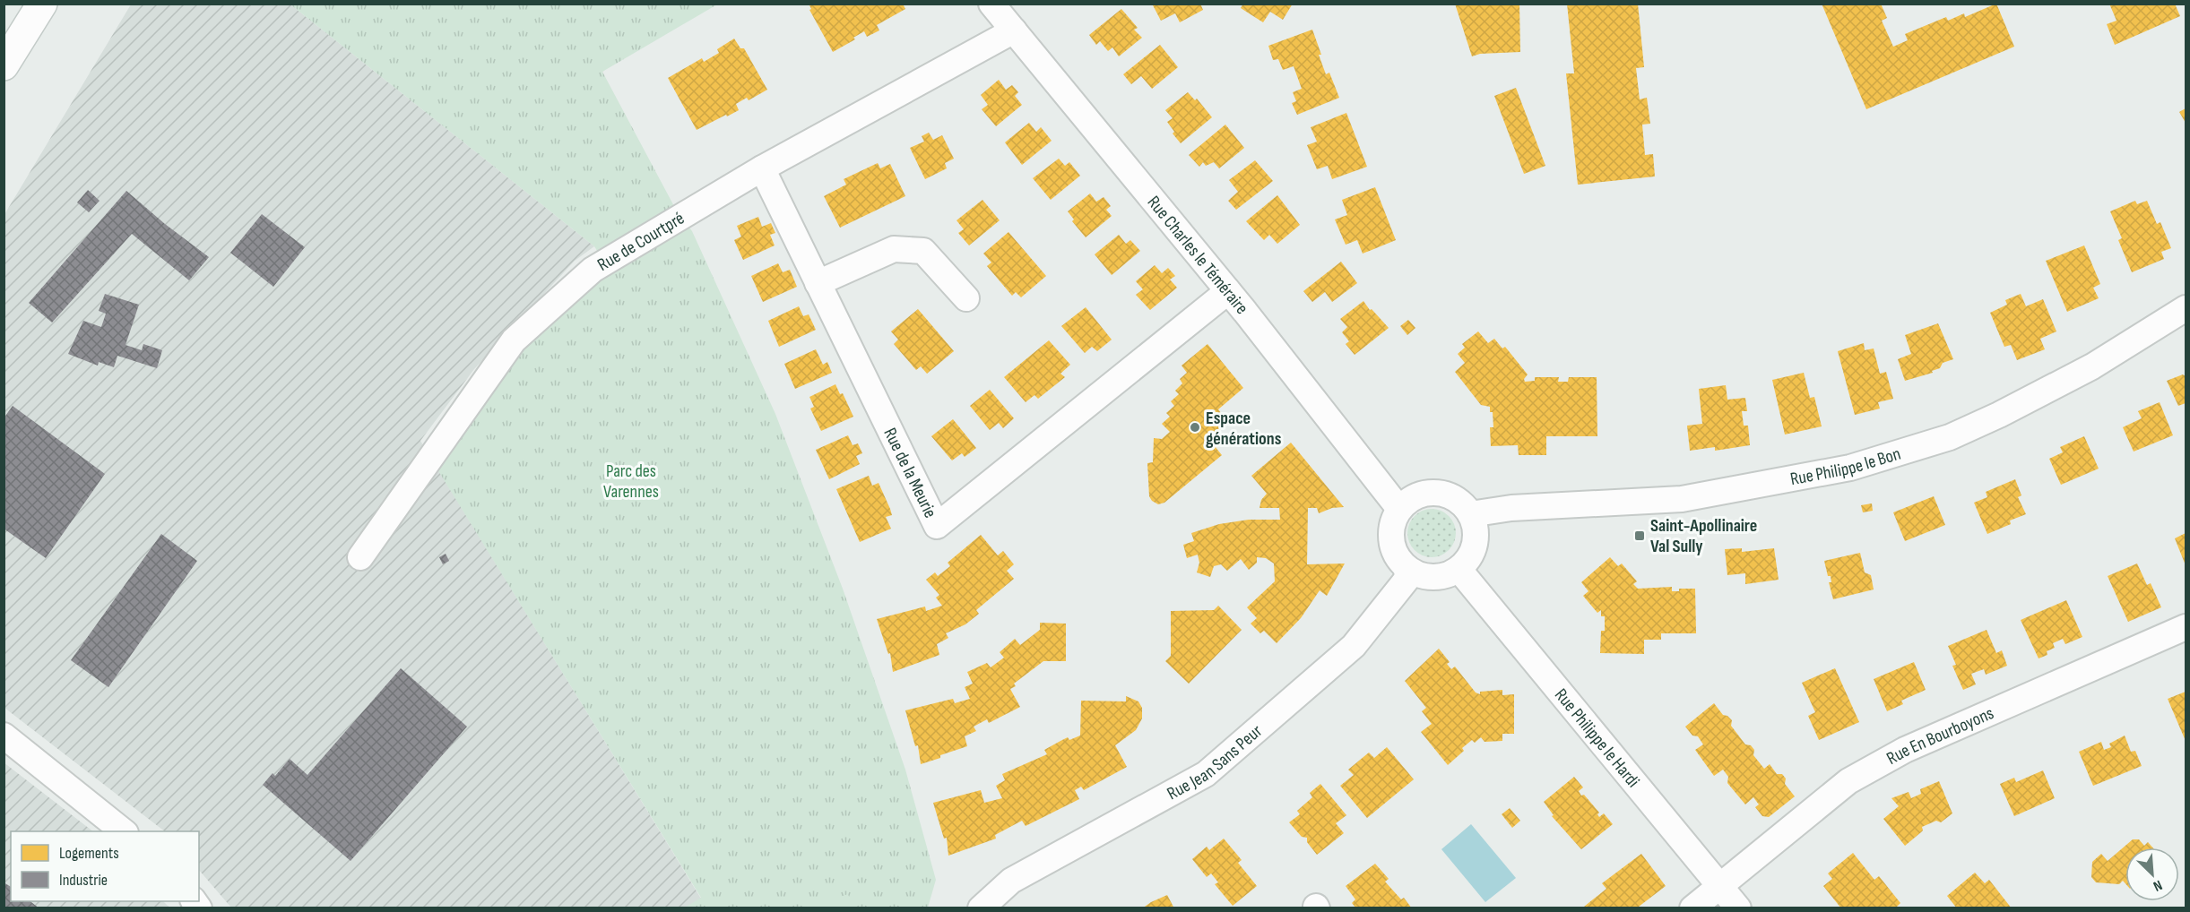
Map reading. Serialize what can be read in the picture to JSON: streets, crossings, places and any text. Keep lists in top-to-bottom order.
{
  "streets": {
    "street": [
      "Rue de Courtpré",
      "Rue Charles le Téméraire",
      "Rue Philippe le Bon",
      "Rue de la Meurie",
      "Rue En Bourboyons",
      "Rue Philippe le Hardi",
      "Rue Jean Sans Peur"
    ]
  },
  "crossings": [
    ["Rue de Courtpré", "Rue Charles le Téméraire"],
    ["Rue de Courtpré", "Rue de la Meurie"],
    ["Rue Charles le Téméraire", "Rue Philippe le Bon"],
    ["Rue Charles le Téméraire", "Rue de la Meurie"],
    ["Rue Charles le Téméraire", "Rue Philippe le Hardi"],
    ["Rue Charles le Téméraire", "Rue Jean Sans Peur"],
    ["Rue Philippe le Bon", "Rue Philippe le Hardi"],
    ["Rue Philippe le Bon", "Rue Jean Sans Peur"],
    ["Rue En Bourboyons", "Rue Philippe le Hardi"],
    ["Rue Philippe le Hardi", "Rue Jean Sans Peur"]
  ],
  "parks": ["Parc des Varennes"],
  "places": {
    "other": ["Espace générations"],
    "transit": ["Saint-Apollinaire Val Sully"]
  },
  "legend": ["Logements", "Industrie"],
  "north": "bottom right"
}
